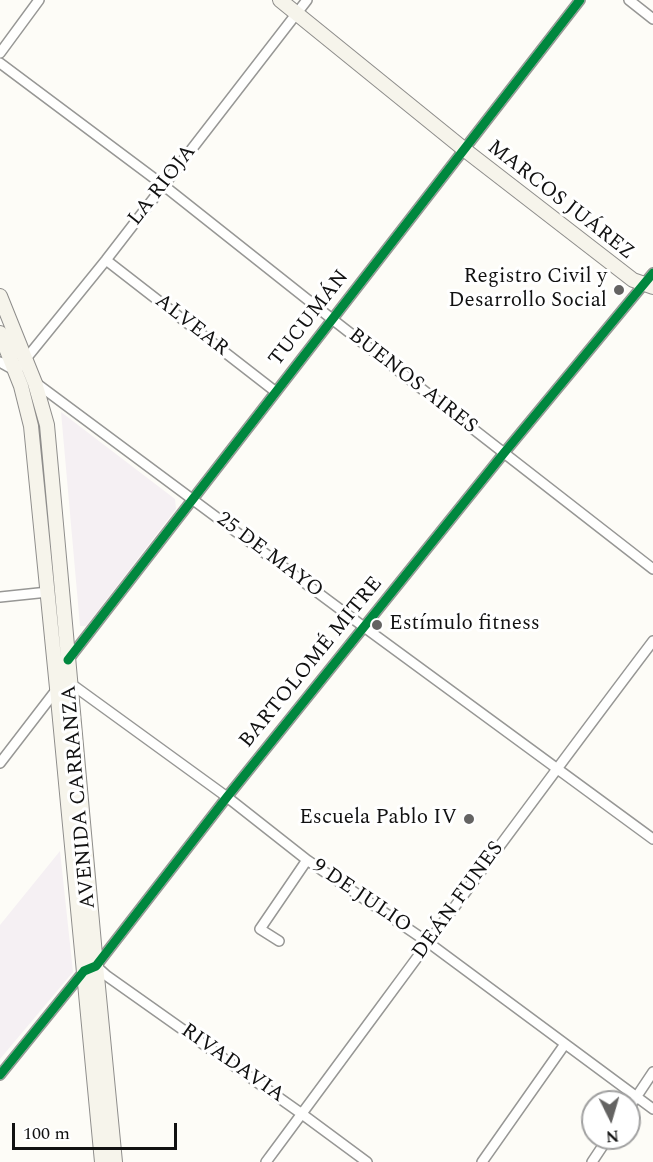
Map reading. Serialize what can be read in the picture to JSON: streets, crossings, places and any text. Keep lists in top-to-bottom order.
{
  "streets": {
    "main road": ["MARCOS JUÁREZ", "AVENIDA CARRANZA"],
    "street": [
      "LA RIOJA",
      "TUCUMÁN",
      "ALVEAR",
      "BUENOS AIRES",
      "25 DE MAYO",
      "BARTOLOMÉ MITRE",
      "9 DE JULIO",
      "DEÁN FUNES",
      "RIVADAVIA"
    ]
  },
  "crossings": [
    ["LA RIOJA", "MARCOS JUÁREZ"],
    ["LA RIOJA", "ALVEAR"],
    ["LA RIOJA", "BUENOS AIRES"],
    ["LA RIOJA", "25 DE MAYO"],
    ["LA RIOJA", "AVENIDA CARRANZA"],
    ["MARCOS JUÁREZ", "TUCUMÁN"],
    ["MARCOS JUÁREZ", "BARTOLOMÉ MITRE"],
    ["TUCUMÁN", "ALVEAR"],
    ["TUCUMÁN", "BUENOS AIRES"],
    ["TUCUMÁN", "25 DE MAYO"],
    ["TUCUMÁN", "AVENIDA CARRANZA"],
    ["BUENOS AIRES", "BARTOLOMÉ MITRE"],
    ["25 DE MAYO", "BARTOLOMÉ MITRE"],
    ["25 DE MAYO", "AVENIDA CARRANZA"],
    ["25 DE MAYO", "DEÁN FUNES"],
    ["BARTOLOMÉ MITRE", "AVENIDA CARRANZA"],
    ["BARTOLOMÉ MITRE", "9 DE JULIO"],
    ["BARTOLOMÉ MITRE", "RIVADAVIA"],
    ["AVENIDA CARRANZA", "9 DE JULIO"],
    ["AVENIDA CARRANZA", "RIVADAVIA"],
    ["9 DE JULIO", "DEÁN FUNES"],
    ["DEÁN FUNES", "RIVADAVIA"]
  ],
  "places": ["Registro Civil y Desarrollo Social", "Estímulo fitness", "Escuela Pablo IV"],
  "scale_bar": "100 m",
  "north": "bottom"
}
